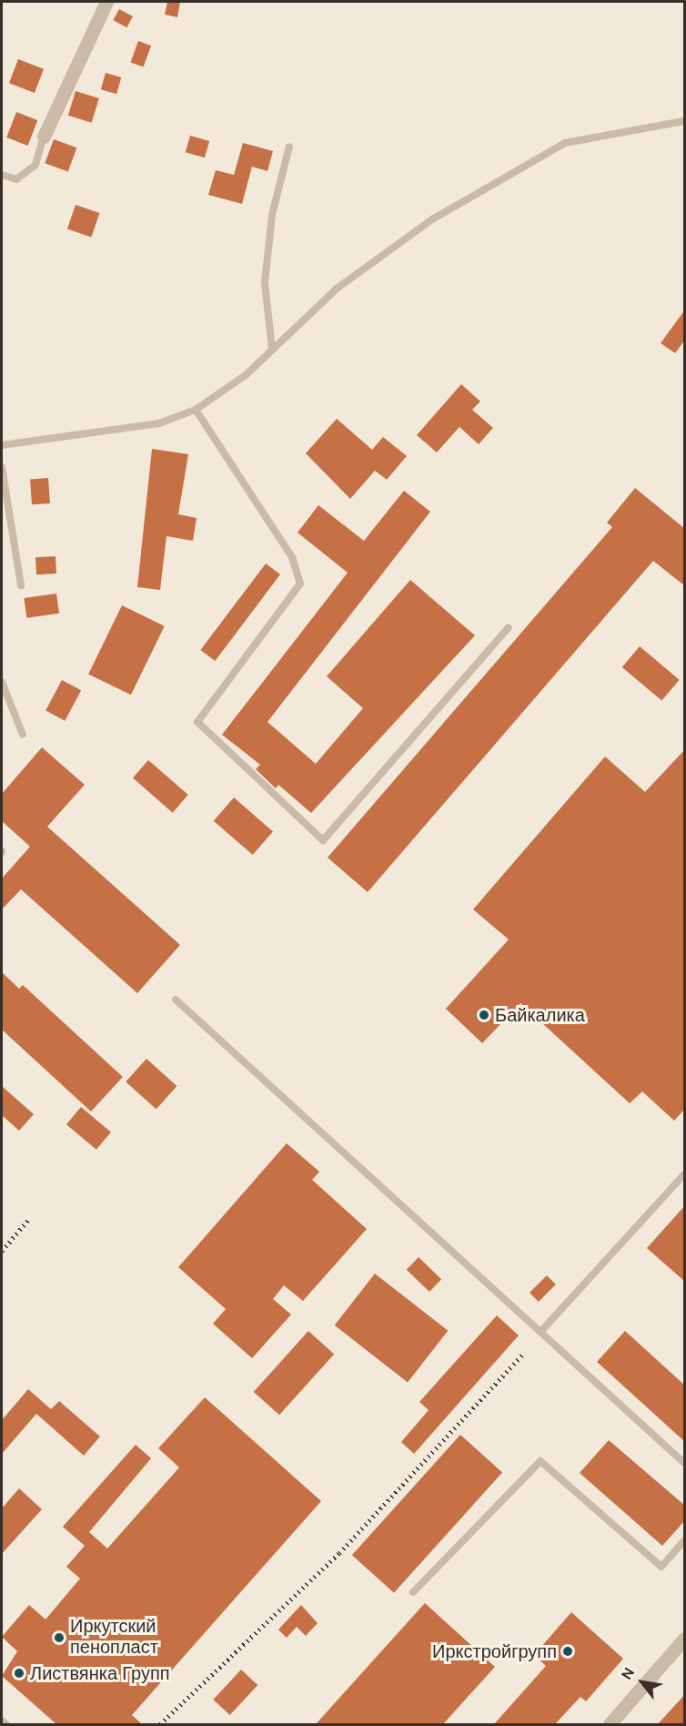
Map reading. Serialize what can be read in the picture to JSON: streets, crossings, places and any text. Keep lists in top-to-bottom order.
{
  "places": [
    "Байкалика",
    "Иркутский пенопласт",
    "Иркстройгрупп",
    "Листвянка Групп"
  ],
  "north": "top left"
}
